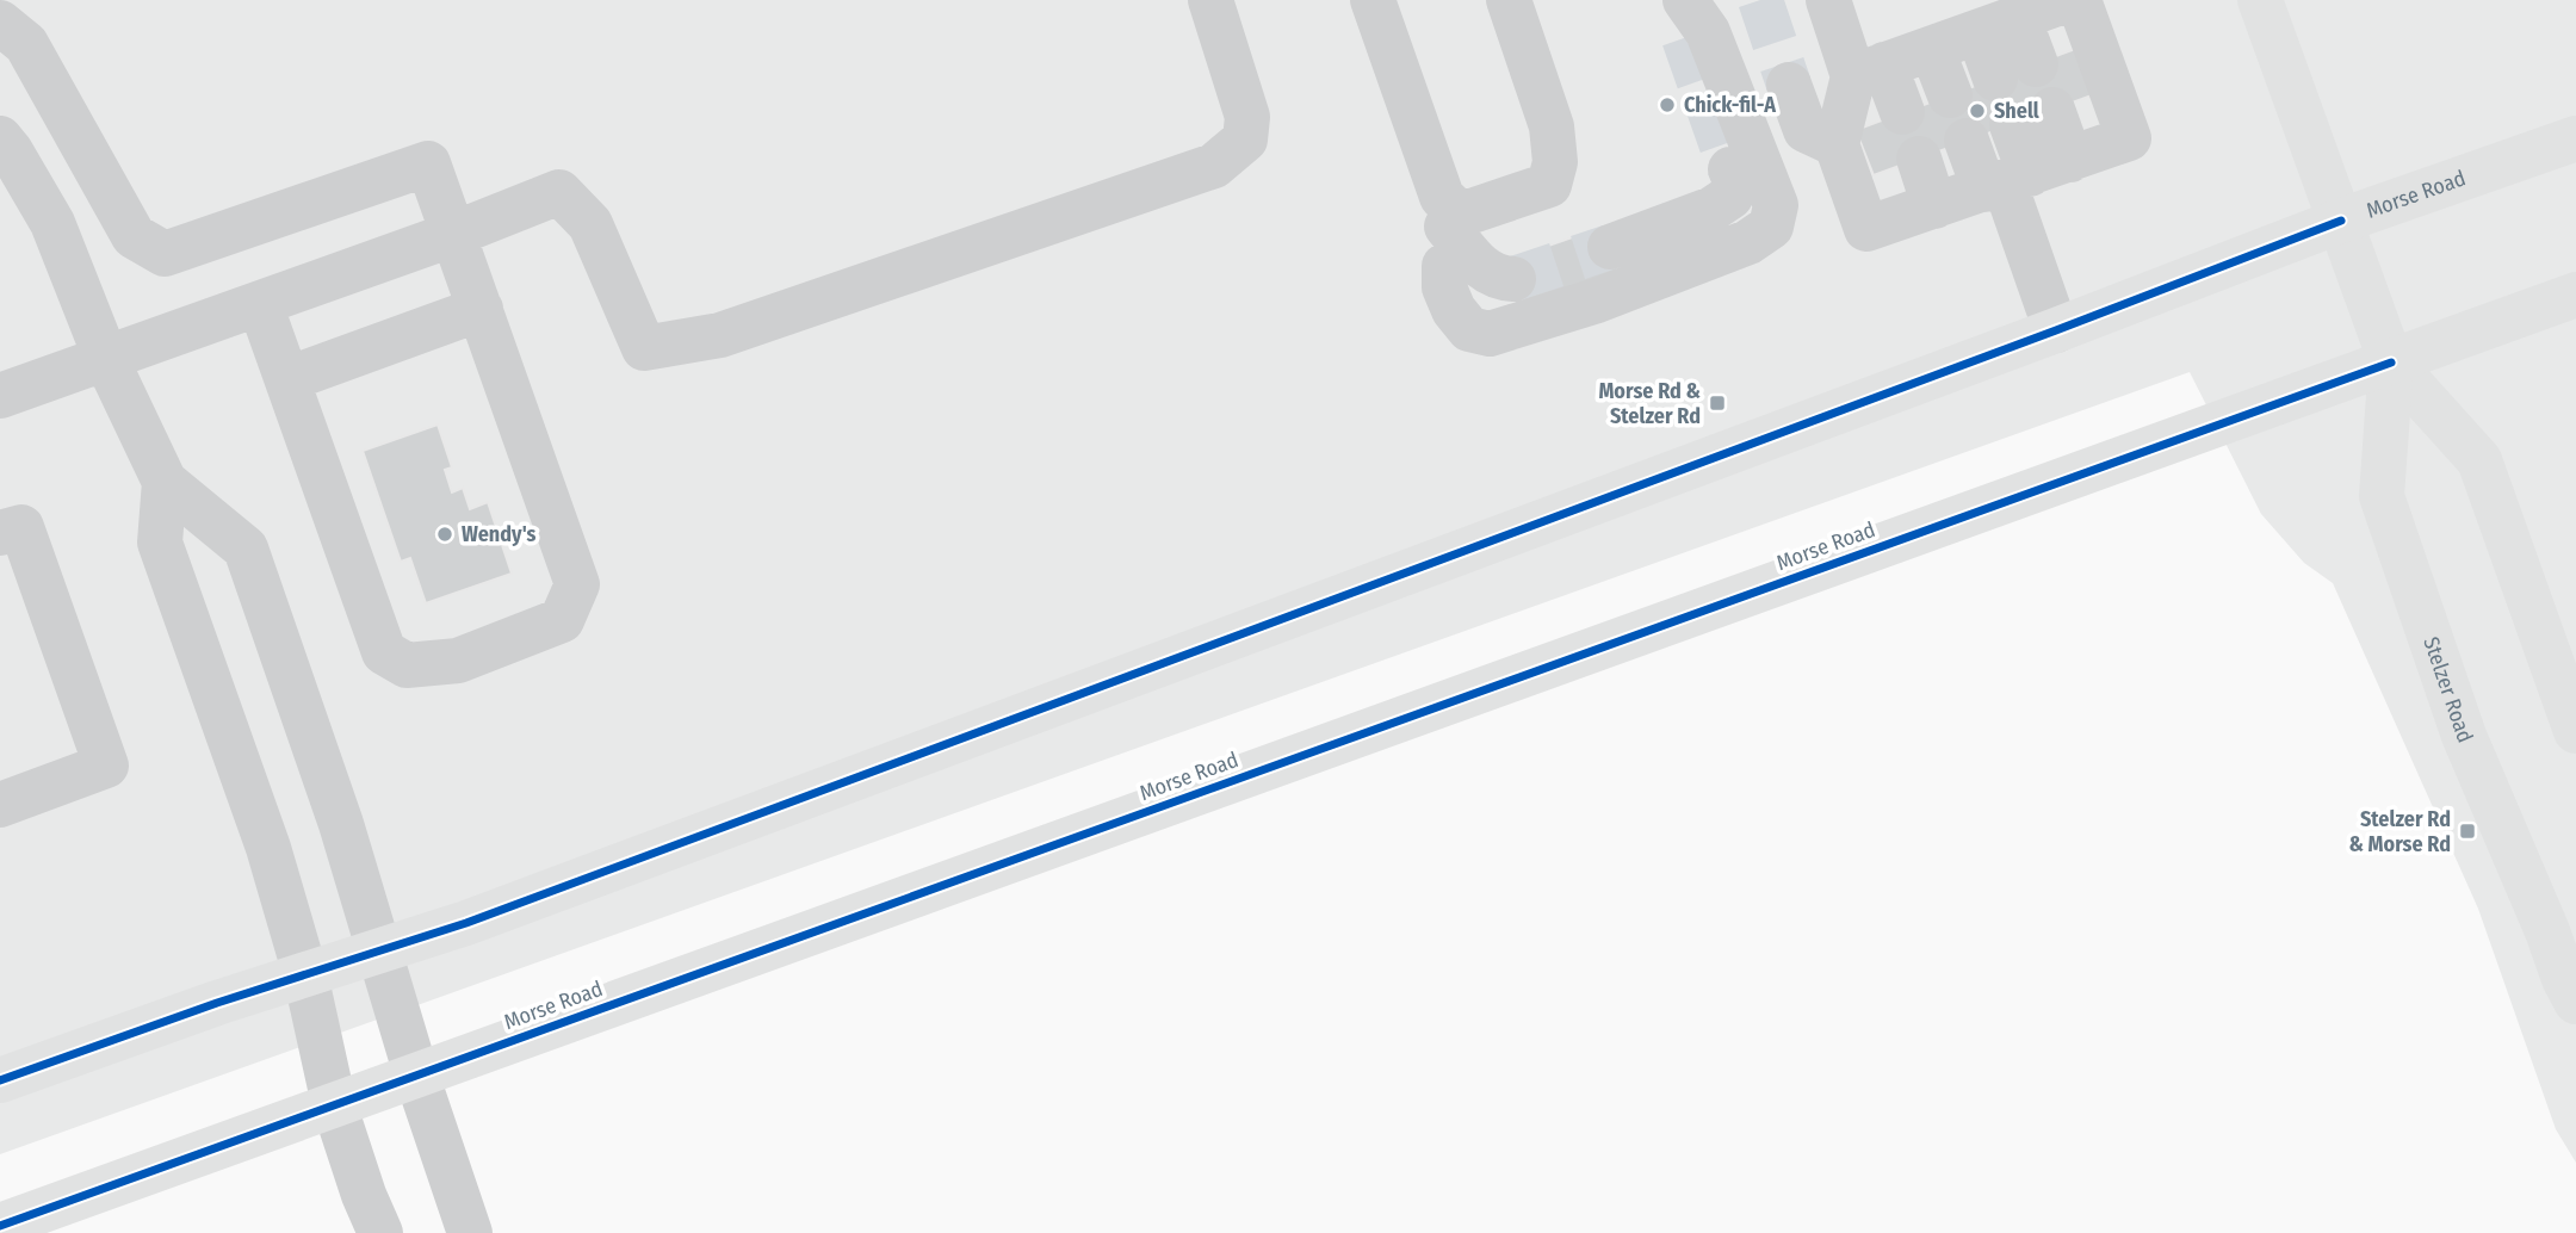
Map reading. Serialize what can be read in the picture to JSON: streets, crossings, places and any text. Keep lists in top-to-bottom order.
{
  "streets": {
    "main road": ["Morse Road", "Stelzer Road"]
  },
  "crossings": [
    ["Morse Road", "Stelzer Road"]
  ],
  "places": {
    "other": ["Chick-fil-A", "Shell", "Wendy's"],
    "transit": ["Morse Rd & Stelzer Rd", "Stelzer Rd & Morse Rd"]
  }
}
